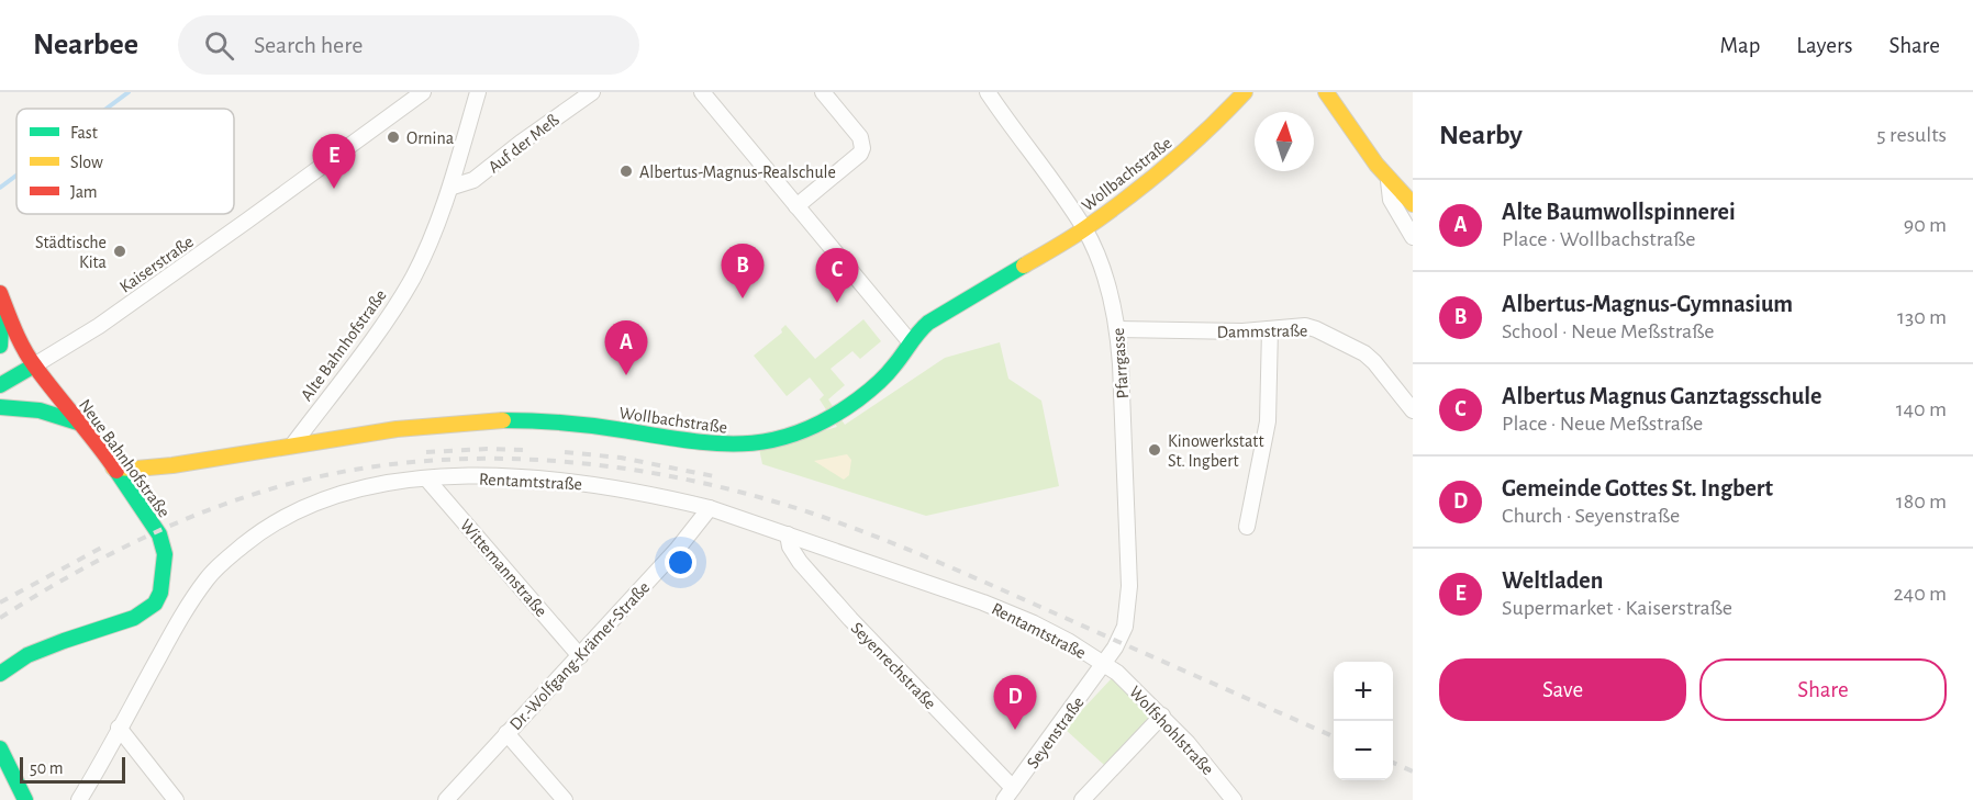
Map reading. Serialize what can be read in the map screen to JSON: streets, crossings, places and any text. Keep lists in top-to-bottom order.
{
  "streets": {
    "street": [
      "Auf der Meß",
      "Wollbachstraße",
      "Kaiserstraße",
      "Dammstraße",
      "Alte Bahnhofstraße",
      "Pfarrgasse",
      "Neue Bahnhofstraße",
      "Rentamtstraße",
      "Wittemannstraße",
      "Dr.-Wolfgang-Krämer-Straße",
      "Seyenrechstraße",
      "Wolfshohlstraße",
      "Seyenstraße"
    ]
  },
  "crossings": [
    ["Auf der Meß", "Alte Bahnhofstraße"],
    ["Wollbachstraße", "Alte Bahnhofstraße"],
    ["Wollbachstraße", "Pfarrgasse"],
    ["Kaiserstraße", "Neue Bahnhofstraße"],
    ["Dammstraße", "Pfarrgasse"],
    ["Pfarrgasse", "Rentamtstraße"],
    ["Pfarrgasse", "Wolfshohlstraße"],
    ["Pfarrgasse", "Seyenstraße"],
    ["Rentamtstraße", "Wittemannstraße"],
    ["Rentamtstraße", "Dr.-Wolfgang-Krämer-Straße"],
    ["Rentamtstraße", "Seyenrechstraße"],
    ["Rentamtstraße", "Wolfshohlstraße"],
    ["Rentamtstraße", "Seyenstraße"],
    ["Wittemannstraße", "Dr.-Wolfgang-Krämer-Straße"],
    ["Seyenrechstraße", "Seyenstraße"],
    ["Wolfshohlstraße", "Seyenstraße"]
  ],
  "places": [
    "Ornina",
    "Albertus-Magnus-Realschule",
    "Städtische Kita",
    "Kinowerkstatt St. Ingbert"
  ],
  "legend": ["Fast", "Slow", "Jam"],
  "scale_bar": "50 m",
  "north": "top",
  "page": {
    "header": "Nearbee",
    "search": "Search here",
    "nav": ["Map", "Layers", "Share"],
    "heading": ["Nearby", "5 results"],
    "pins": [
      "E",
      "B",
      "C",
      "A",
      "D"
    ],
    "list": [
      {
        "mark": "A",
        "name": "Alte Baumwollspinnerei",
        "note": "Place · Wollbachstraße",
        "value": "90 m"
      },
      {
        "mark": "B",
        "name": "Albertus-Magnus-Gymnasium",
        "note": "School · Neue Meßstraße",
        "value": "130 m"
      },
      {
        "mark": "C",
        "name": "Albertus Magnus Ganztagsschule",
        "note": "Place · Neue Meßstraße",
        "value": "140 m"
      },
      {
        "mark": "D",
        "name": "Gemeinde Gottes St. Ingbert",
        "note": "Church · Seyenstraße",
        "value": "180 m"
      },
      {
        "mark": "E",
        "name": "Weltladen",
        "note": "Supermarket · Kaiserstraße",
        "value": "240 m"
      }
    ],
    "buttons": ["Save", "Share"],
    "map_buttons": ["+", "−"],
    "scale": "50 m"
  }
}
